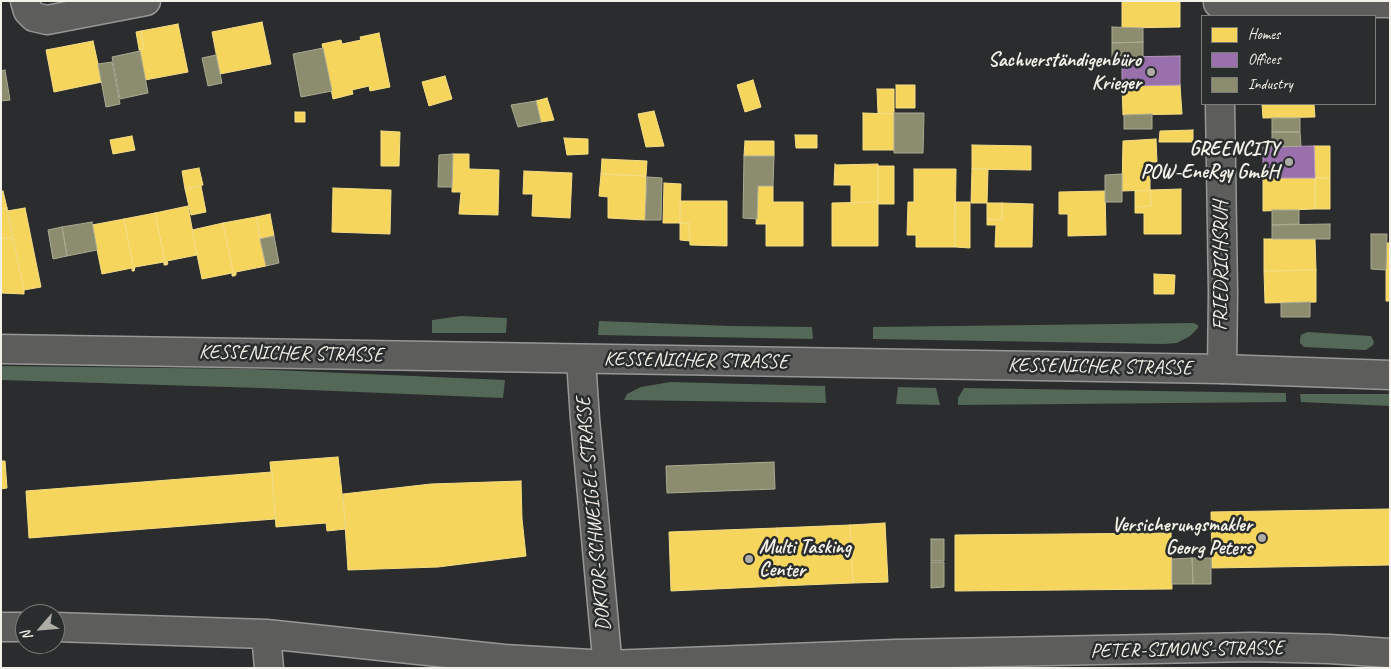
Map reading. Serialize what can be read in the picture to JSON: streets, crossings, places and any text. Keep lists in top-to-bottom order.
{
  "streets": {
    "street": [
      "FRIEDRICHSRUH",
      "KESSENICHER STRASSE",
      "DOKTOR-SCHWEIGEL-STRASSE",
      "PETER-SIMONS-STRASSE"
    ]
  },
  "crossings": [
    ["FRIEDRICHSRUH", "KESSENICHER STRASSE"],
    ["KESSENICHER STRASSE", "DOKTOR-SCHWEIGEL-STRASSE"],
    ["DOKTOR-SCHWEIGEL-STRASSE", "PETER-SIMONS-STRASSE"]
  ],
  "places": [
    "Sachverständigenbüro Krieger",
    "GREENCITY POW-EneRgy GmbH",
    "Versicherungsmakler Georg Peters",
    "Multi Tasking Center"
  ],
  "legend": ["Homes", "Offices", "Industry"],
  "north": "bottom left"
}
